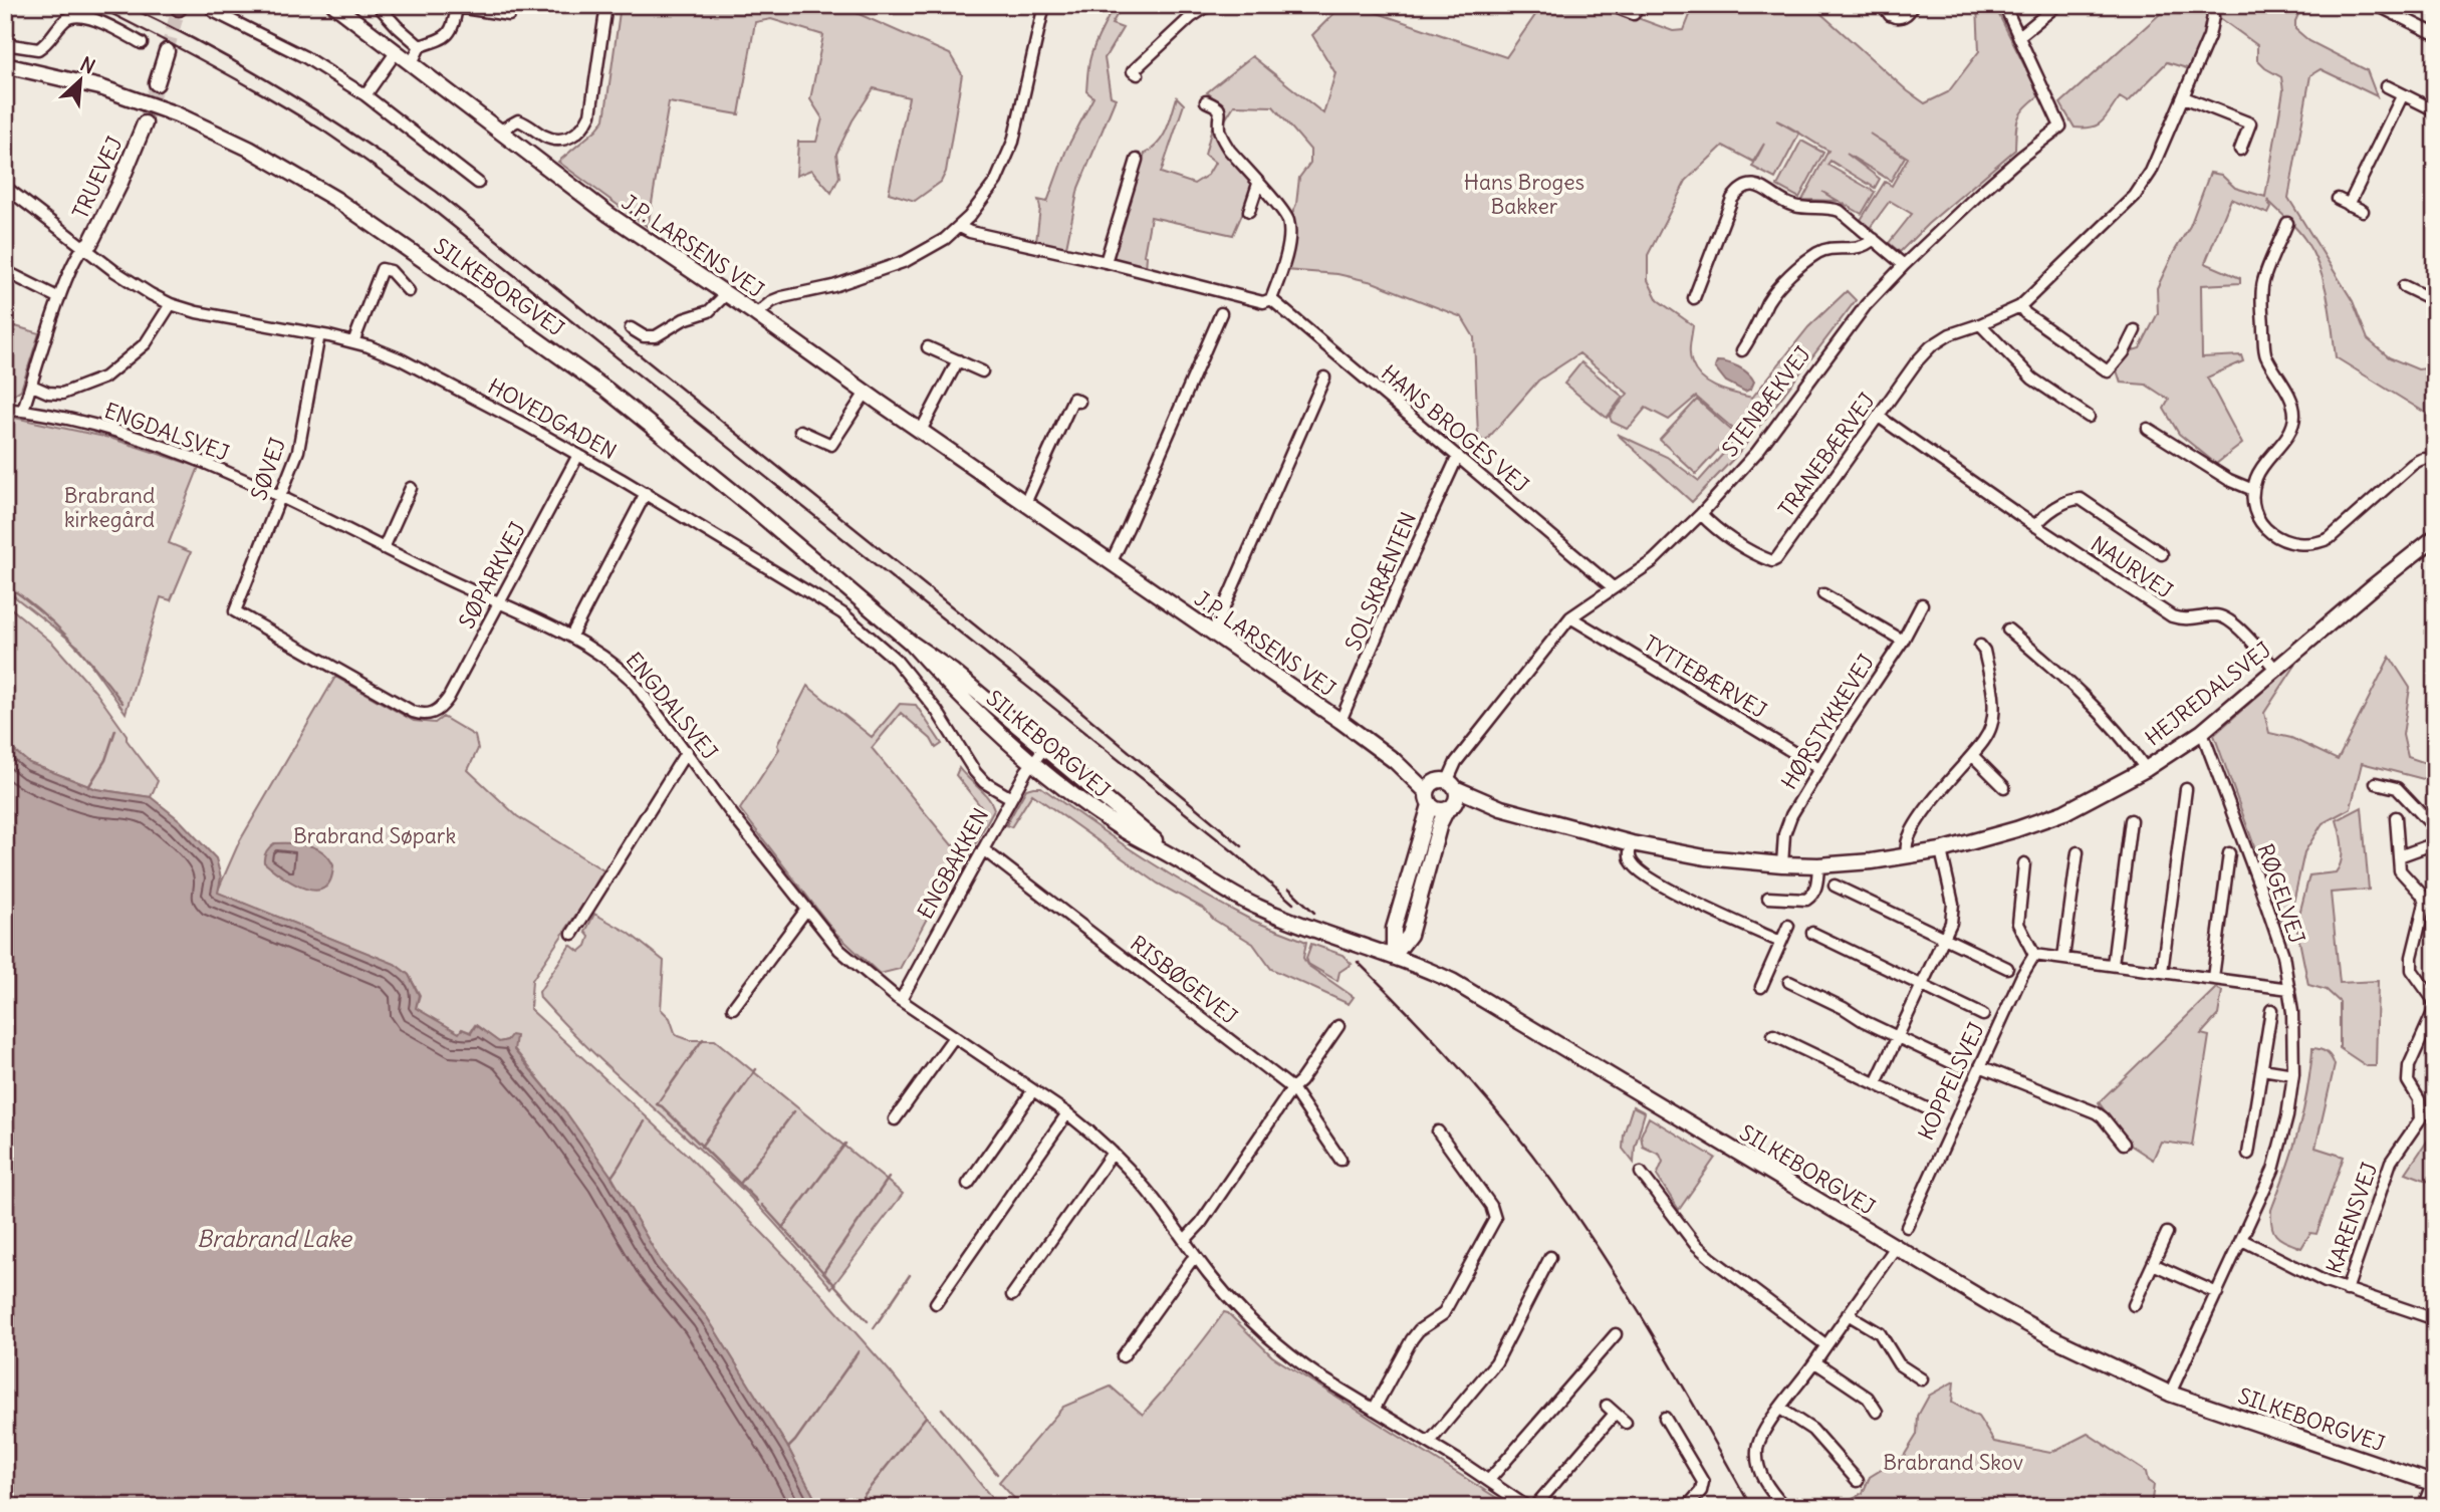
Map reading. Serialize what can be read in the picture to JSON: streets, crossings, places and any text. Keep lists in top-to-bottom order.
{
  "streets": {
    "main road": [
      "TRUEVEJ",
      "J.P. LARSENS VEJ",
      "SILKEBORGVEJ",
      "STENBÆKVEJ",
      "HEJREDALSVEJ"
    ],
    "street": [
      "HOVEDGADEN",
      "HANS BROGES VEJ",
      "ENGDALSVEJ",
      "TRANEBÆRVEJ",
      "SØVEJ",
      "NAURVEJ",
      "SØPARKVEJ",
      "SOLSKRÆNTEN",
      "TYTTEBÆRVEJ",
      "HØRSTYKKEVEJ",
      "ENGBAKKEN",
      "RØGELVEJ",
      "RISBØGEVEJ",
      "KOPPELSVEJ",
      "KARENSVEJ"
    ]
  },
  "crossings": [
    ["TRUEVEJ", "HOVEDGADEN"],
    ["J.P. LARSENS VEJ", "STENBÆKVEJ"],
    ["J.P. LARSENS VEJ", "SOLSKRÆNTEN"],
    ["J.P. LARSENS VEJ", "HEJREDALSVEJ"],
    ["SILKEBORGVEJ", "STENBÆKVEJ"],
    ["SILKEBORGVEJ", "ENGBAKKEN"],
    ["SILKEBORGVEJ", "RØGELVEJ"],
    ["STENBÆKVEJ", "HANS BROGES VEJ"],
    ["STENBÆKVEJ", "TRANEBÆRVEJ"],
    ["STENBÆKVEJ", "TYTTEBÆRVEJ"],
    ["STENBÆKVEJ", "HEJREDALSVEJ"],
    ["HOVEDGADEN", "SØVEJ"],
    ["HOVEDGADEN", "SØPARKVEJ"],
    ["HOVEDGADEN", "ENGBAKKEN"],
    ["HANS BROGES VEJ", "SOLSKRÆNTEN"],
    ["ENGDALSVEJ", "SØVEJ"],
    ["ENGDALSVEJ", "SØPARKVEJ"],
    ["ENGDALSVEJ", "ENGBAKKEN"],
    ["TRANEBÆRVEJ", "NAURVEJ"],
    ["SØVEJ", "SØPARKVEJ"],
    ["NAURVEJ", "HEJREDALSVEJ"],
    ["TYTTEBÆRVEJ", "HØRSTYKKEVEJ"],
    ["HEJREDALSVEJ", "HØRSTYKKEVEJ"],
    ["HEJREDALSVEJ", "RØGELVEJ"],
    ["ENGBAKKEN", "RISBØGEVEJ"]
  ],
  "water": ["Brabrand Lake"],
  "parks": [
    "Hans Broges Bakker",
    "Brabrand kirkegård",
    "Brabrand Søpark",
    "Brabrand Skov"
  ],
  "north": "top right"
}
